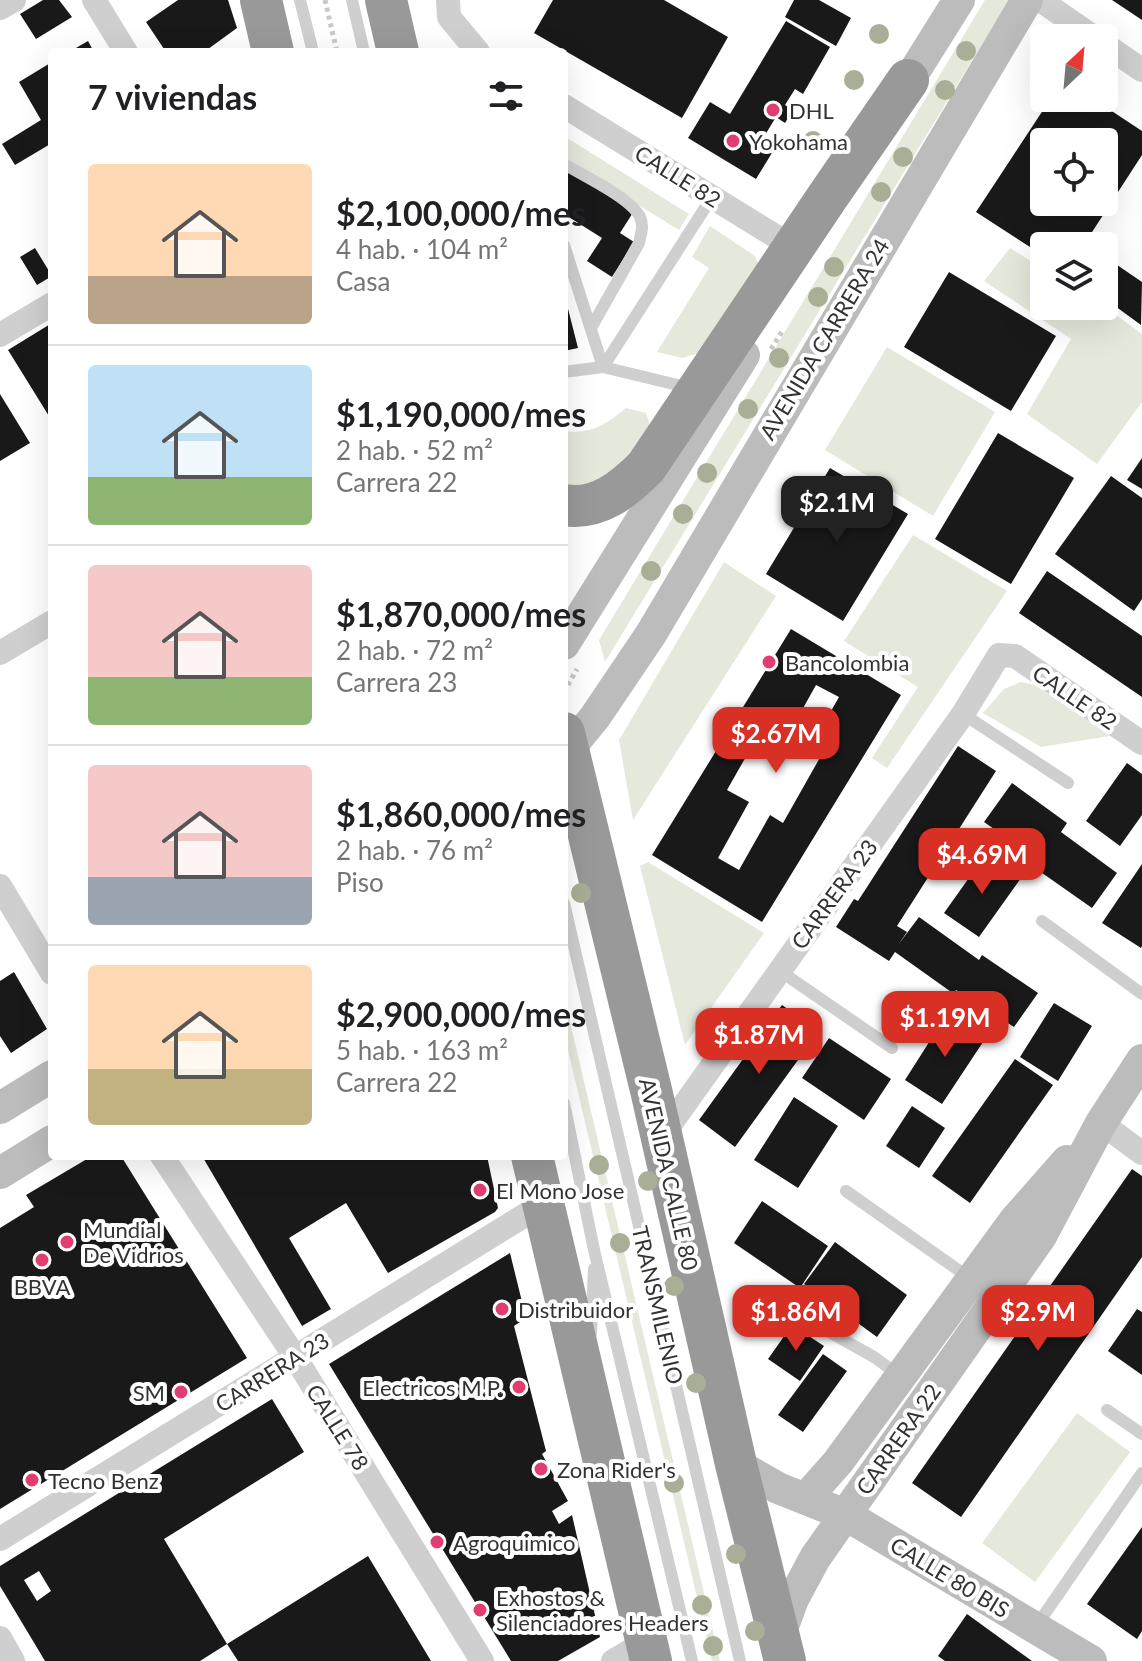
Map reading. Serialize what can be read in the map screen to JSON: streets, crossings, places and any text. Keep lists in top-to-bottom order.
{
  "streets": {
    "highway": ["AVENIDA CALLE 80"],
    "main road": ["AVENIDA CARRERA 24", "CARRERA 22", "CALLE 80 BIS"],
    "street": ["CALLE 82", "CARRERA 23", "CALLE 78"],
    "lane": ["TRANSMILENIO"]
  },
  "crossings": [
    ["CALLE 82", "CARRERA 23"],
    ["CARRERA 23", "AVENIDA CALLE 80"],
    ["CARRERA 23", "CALLE 78"],
    ["AVENIDA CALLE 80", "CARRERA 22"],
    ["CARRERA 22", "CALLE 80 BIS"]
  ],
  "places": [
    "DHL",
    "Yokohama",
    "Bancolombia",
    "El Mono Jose",
    "Mundial De Vidrios",
    "BBVA",
    "Distribuidor",
    "Electricos M.P.",
    "SM",
    "Zona Rider's",
    "Tecno Benz",
    "Agroquimico",
    "Exhostos & Silenciadores Headers"
  ],
  "north": "top right",
  "page": {
    "heading": "7 viviendas",
    "list": [
      {
        "name": "$2,100,000/mes",
        "note": "4 hab. · 104 m² · Casa"
      },
      {
        "name": "$1,190,000/mes",
        "note": "2 hab. · 52 m² · Carrera 22"
      },
      {
        "name": "$1,870,000/mes",
        "note": "2 hab. · 72 m² · Carrera 23"
      },
      {
        "name": "$1,860,000/mes",
        "note": "2 hab. · 76 m² · Piso"
      },
      {
        "name": "$2,900,000/mes",
        "note": "5 hab. · 163 m² · Carrera 22"
      }
    ],
    "price": [
      "$2.1M",
      "$2.67M",
      "$4.69M",
      "$1.19M",
      "$1.87M",
      "$1.86M",
      "$2.9M"
    ]
  }
}
